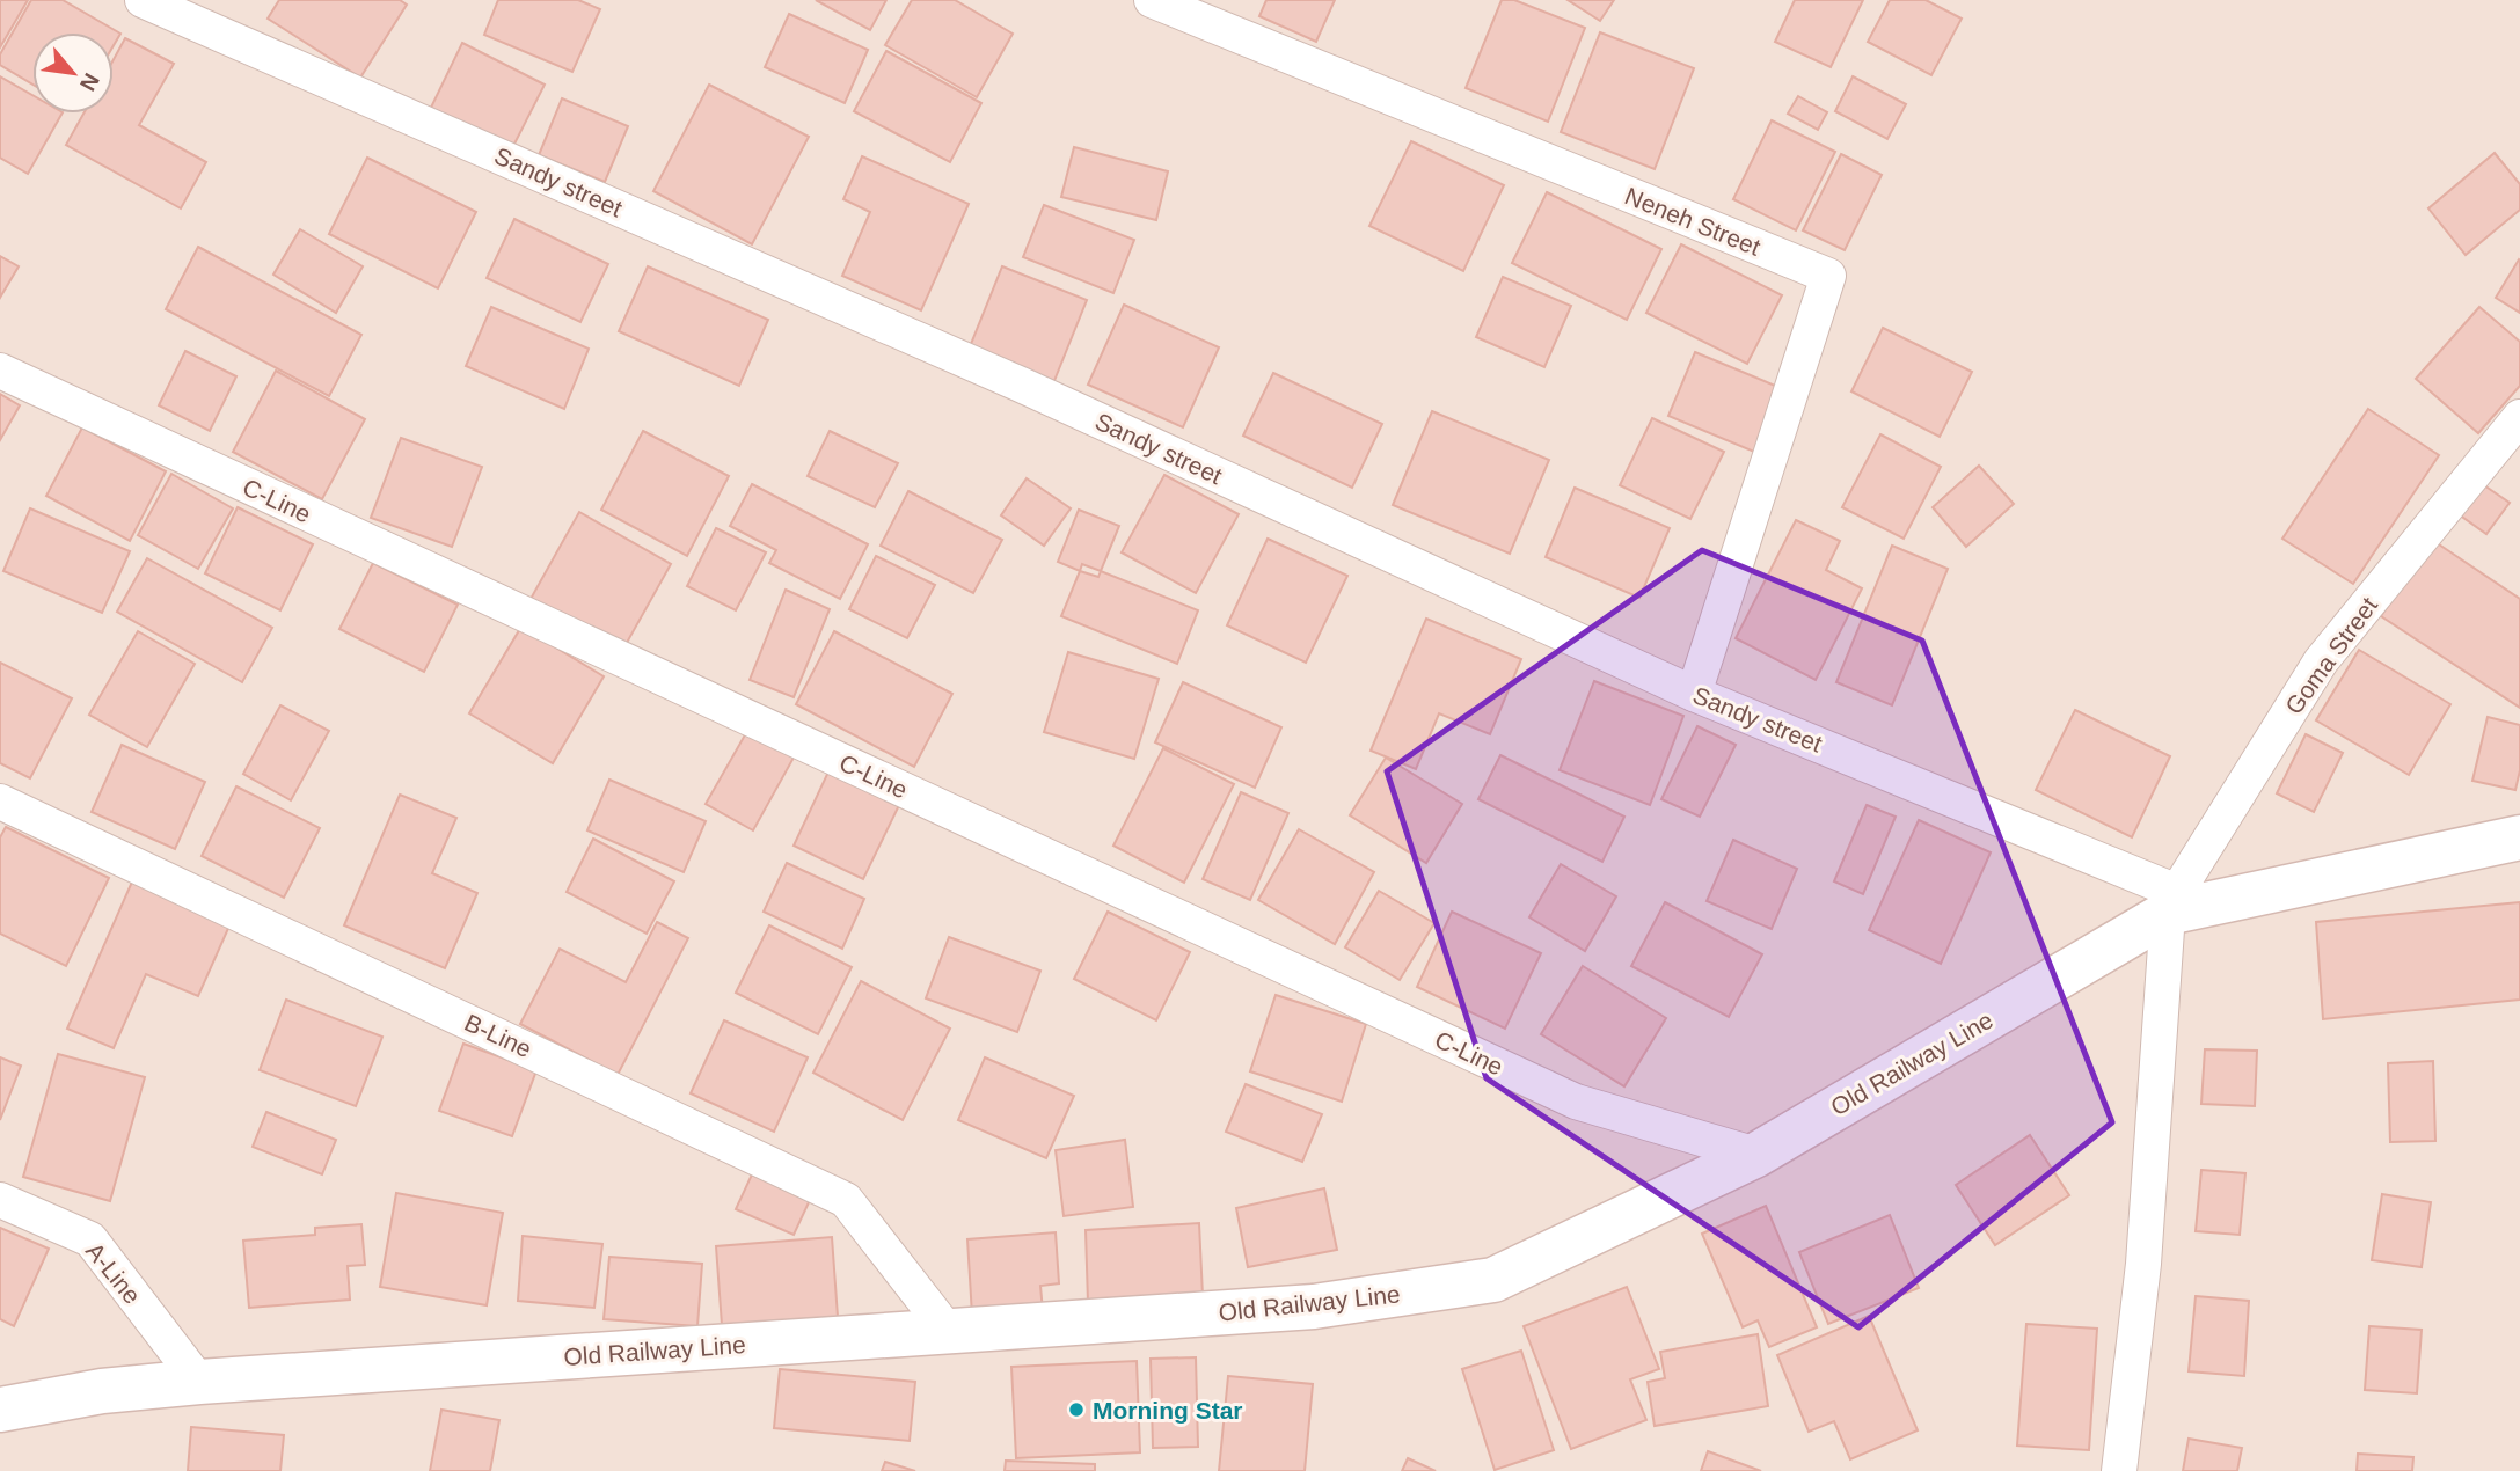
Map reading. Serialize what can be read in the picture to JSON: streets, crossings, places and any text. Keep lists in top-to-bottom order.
{
  "streets": {
    "street": [
      "Sandy street",
      "Neneh Street",
      "C-Line",
      "Goma Street",
      "B-Line",
      "Old Railway Line",
      "A-Line"
    ]
  },
  "crossings": [
    ["Sandy street", "Neneh Street"],
    ["Sandy street", "Goma Street"],
    ["Sandy street", "Old Railway Line"],
    ["C-Line", "Old Railway Line"],
    ["Goma Street", "Old Railway Line"],
    ["B-Line", "Old Railway Line"],
    ["Old Railway Line", "A-Line"]
  ],
  "places": ["Morning Star"],
  "north": "bottom right"
}
